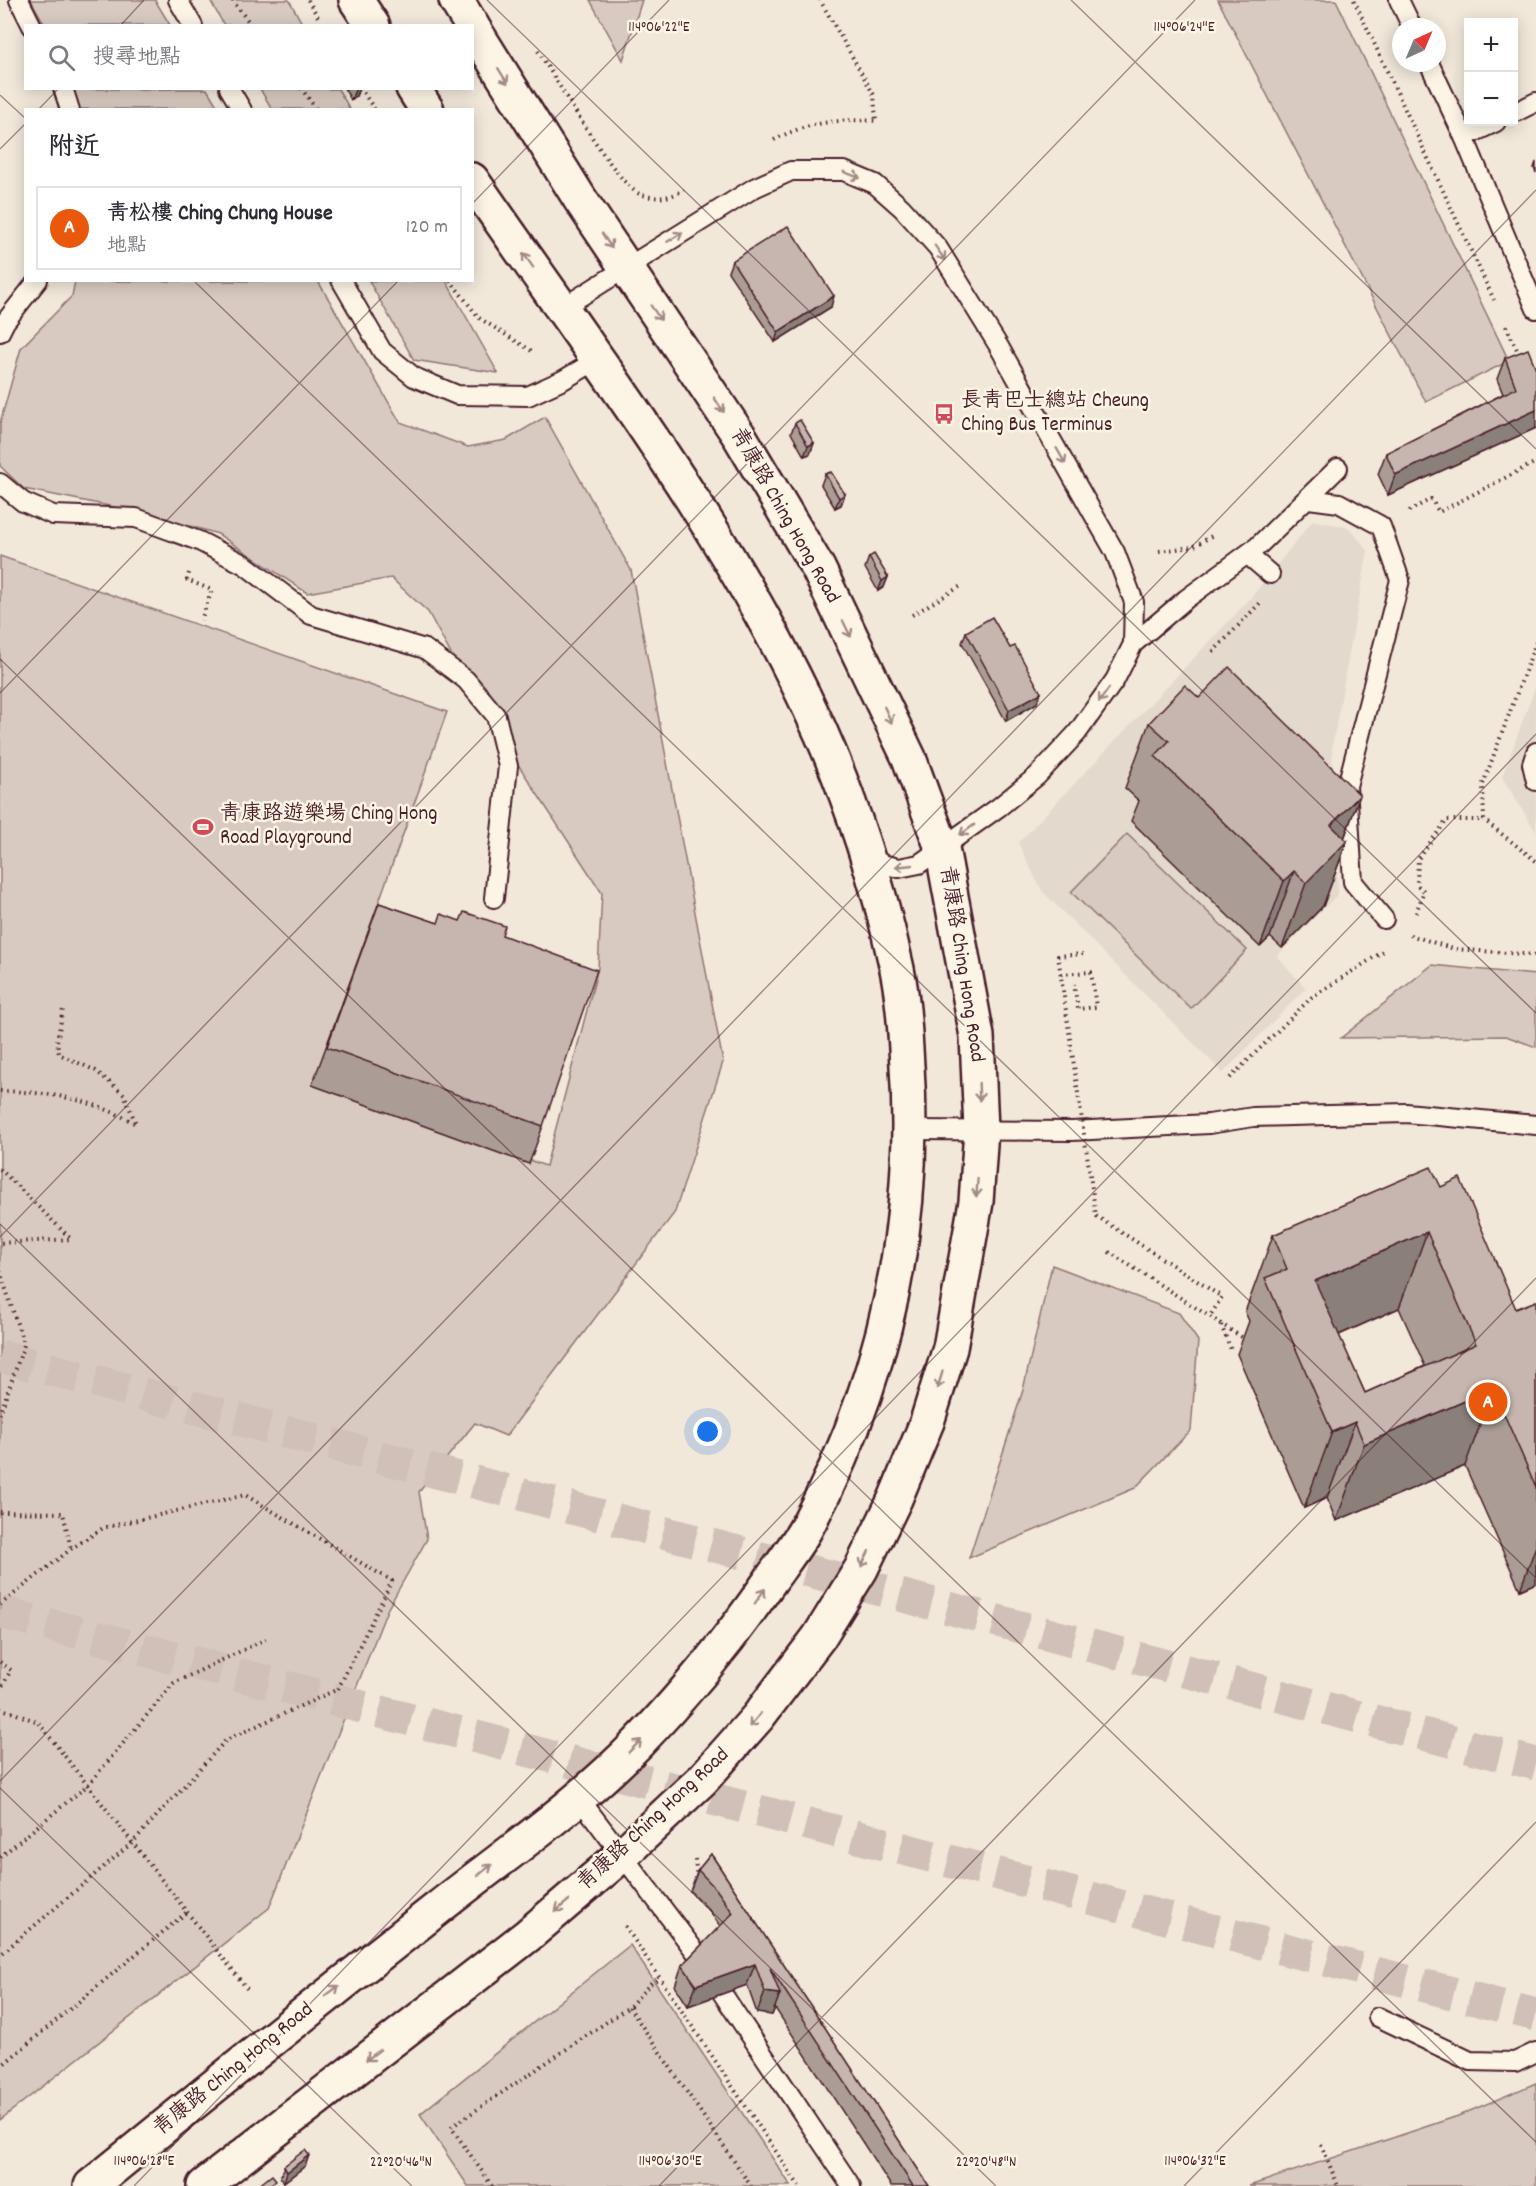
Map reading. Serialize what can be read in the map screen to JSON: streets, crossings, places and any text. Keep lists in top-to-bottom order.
{
  "streets": {
    "main road": ["青康路 Ching Hong Road"]
  },
  "places": {
    "bus stop": ["長青巴士總站 Cheung Ching Bus Terminus"],
    "sports": ["青康路遊樂場 Ching Hong Road Playground"]
  },
  "north": "top right",
  "page": {
    "map_buttons": ["+", "−"],
    "search": "搜尋地點",
    "heading": "附近",
    "list": [
      {
        "mark": "A",
        "name": "青松樓 Ching Chung House",
        "note": "地點",
        "value": "120 m"
      }
    ],
    "pins": "A"
  },
  "coordinates": [
    "114°06'22\"E",
    "114°06'24\"E",
    "114°06'28\"E",
    "114°06'30\"E",
    "114°06'32\"E",
    "22°20'46\"N",
    "22°20'48\"N"
  ]
}
